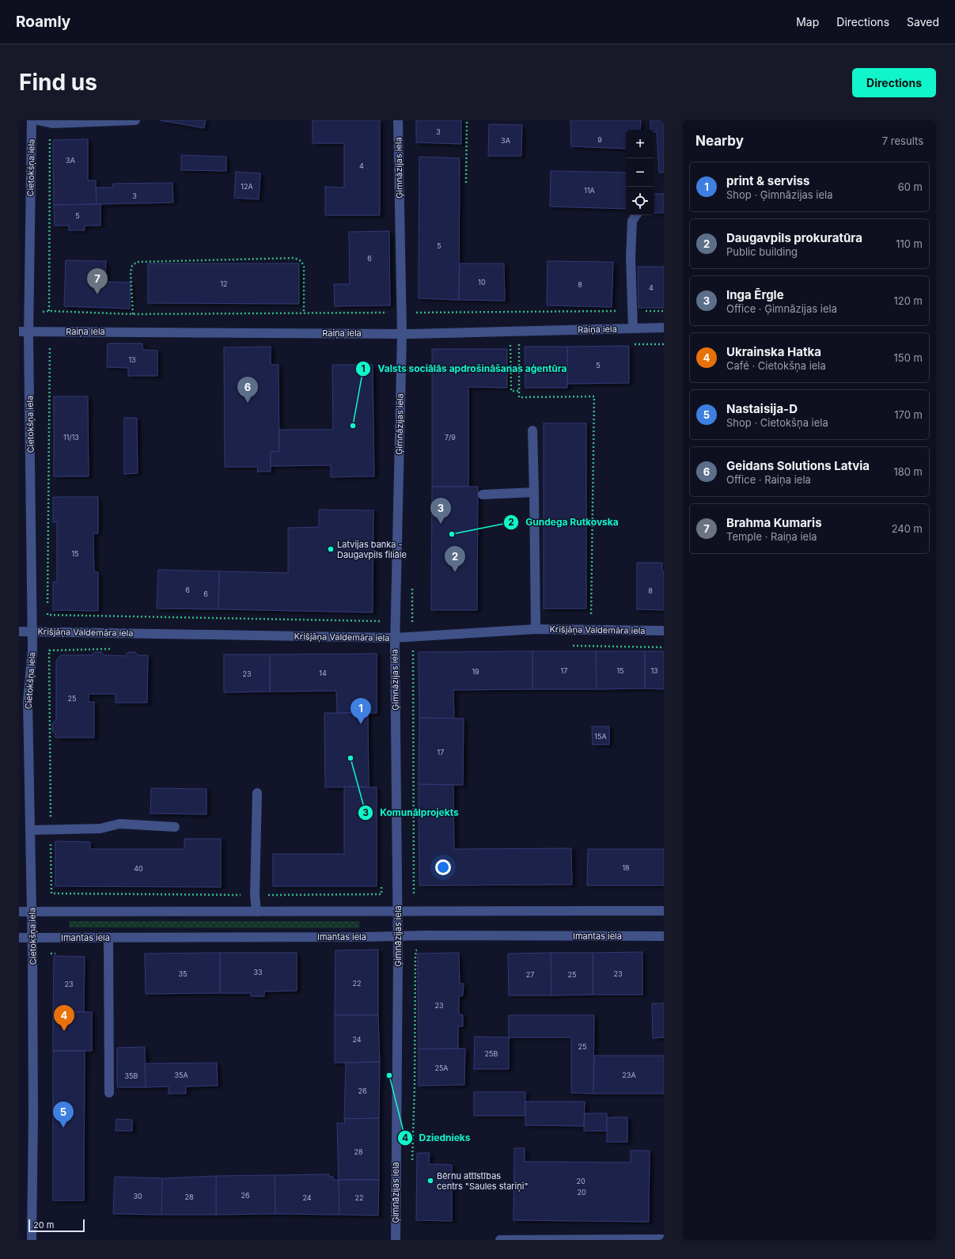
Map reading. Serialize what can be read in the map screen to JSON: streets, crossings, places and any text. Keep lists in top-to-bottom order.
{
  "streets": {
    "street": [
      "Cietokšņa iela",
      "Ģimnāzijas iela",
      "Raiņa iela",
      "Krišjāņa Valdemāra iela",
      "Imantas iela"
    ]
  },
  "crossings": [
    ["Cietokšņa iela", "Raiņa iela"],
    ["Cietokšņa iela", "Krišjāņa Valdemāra iela"],
    ["Cietokšņa iela", "Imantas iela"],
    ["Ģimnāzijas iela", "Raiņa iela"],
    ["Ģimnāzijas iela", "Krišjāņa Valdemāra iela"],
    ["Ģimnāzijas iela", "Imantas iela"]
  ],
  "places": [
    "Valsts sociālās apdrošināšanas aģentūra",
    "Gundega Rutkovska",
    "Latvijas banka - Daugavpils filiāle",
    "Komunālprojekts",
    "Dziednieks",
    "Bērnu attīstības centrs \"Saules stariņi\""
  ],
  "house_numbers": [
    "3",
    "9",
    "3A",
    "3A",
    "4",
    "12A",
    "11A",
    "3",
    "5",
    "5",
    "6",
    "10",
    "12",
    "8",
    "4",
    "13",
    "5",
    "11/13",
    "7/9",
    "15",
    "6",
    "8",
    "6",
    "17",
    "15",
    "13",
    "19",
    "14",
    "23",
    "25",
    "15A",
    "17",
    "18",
    "40",
    "33",
    "35",
    "23",
    "27",
    "25",
    "22",
    "23",
    "23",
    "24",
    "25",
    "25B",
    "25A",
    "35A",
    "23A",
    "35B",
    "26",
    "28",
    "20",
    "20",
    "26",
    "30",
    "28",
    "24",
    "22"
  ],
  "scale_bar": "20 m",
  "page": {
    "header": "Roamly",
    "nav": ["Map", "Directions", "Saved"],
    "buttons": "Directions",
    "title": "Find us",
    "heading": ["Nearby", "7 results"],
    "map_buttons": ["+", "−"],
    "list": [
      {
        "mark": "1",
        "name": "print & serviss",
        "note": "Shop · Ģimnāzijas iela",
        "value": "60 m"
      },
      {
        "mark": "2",
        "name": "Daugavpils prokuratūra",
        "note": "Public building",
        "value": "110 m"
      },
      {
        "mark": "3",
        "name": "Inga Ērgle",
        "note": "Office · Ģimnāzijas iela",
        "value": "120 m"
      },
      {
        "mark": "4",
        "name": "Ukrainska Hatka",
        "note": "Café · Cietokšņa iela",
        "value": "150 m"
      },
      {
        "mark": "5",
        "name": "Nastaisija-D",
        "note": "Shop · Cietokšņa iela",
        "value": "170 m"
      },
      {
        "mark": "6",
        "name": "Geidans Solutions Latvia",
        "note": "Office · Raiņa iela",
        "value": "180 m"
      },
      {
        "mark": "7",
        "name": "Brahma Kumaris",
        "note": "Temple · Raiņa iela",
        "value": "240 m"
      }
    ],
    "pins": [
      "7",
      "6",
      "3",
      "2",
      "1",
      "4",
      "5"
    ],
    "scale": "20 m"
  }
}
